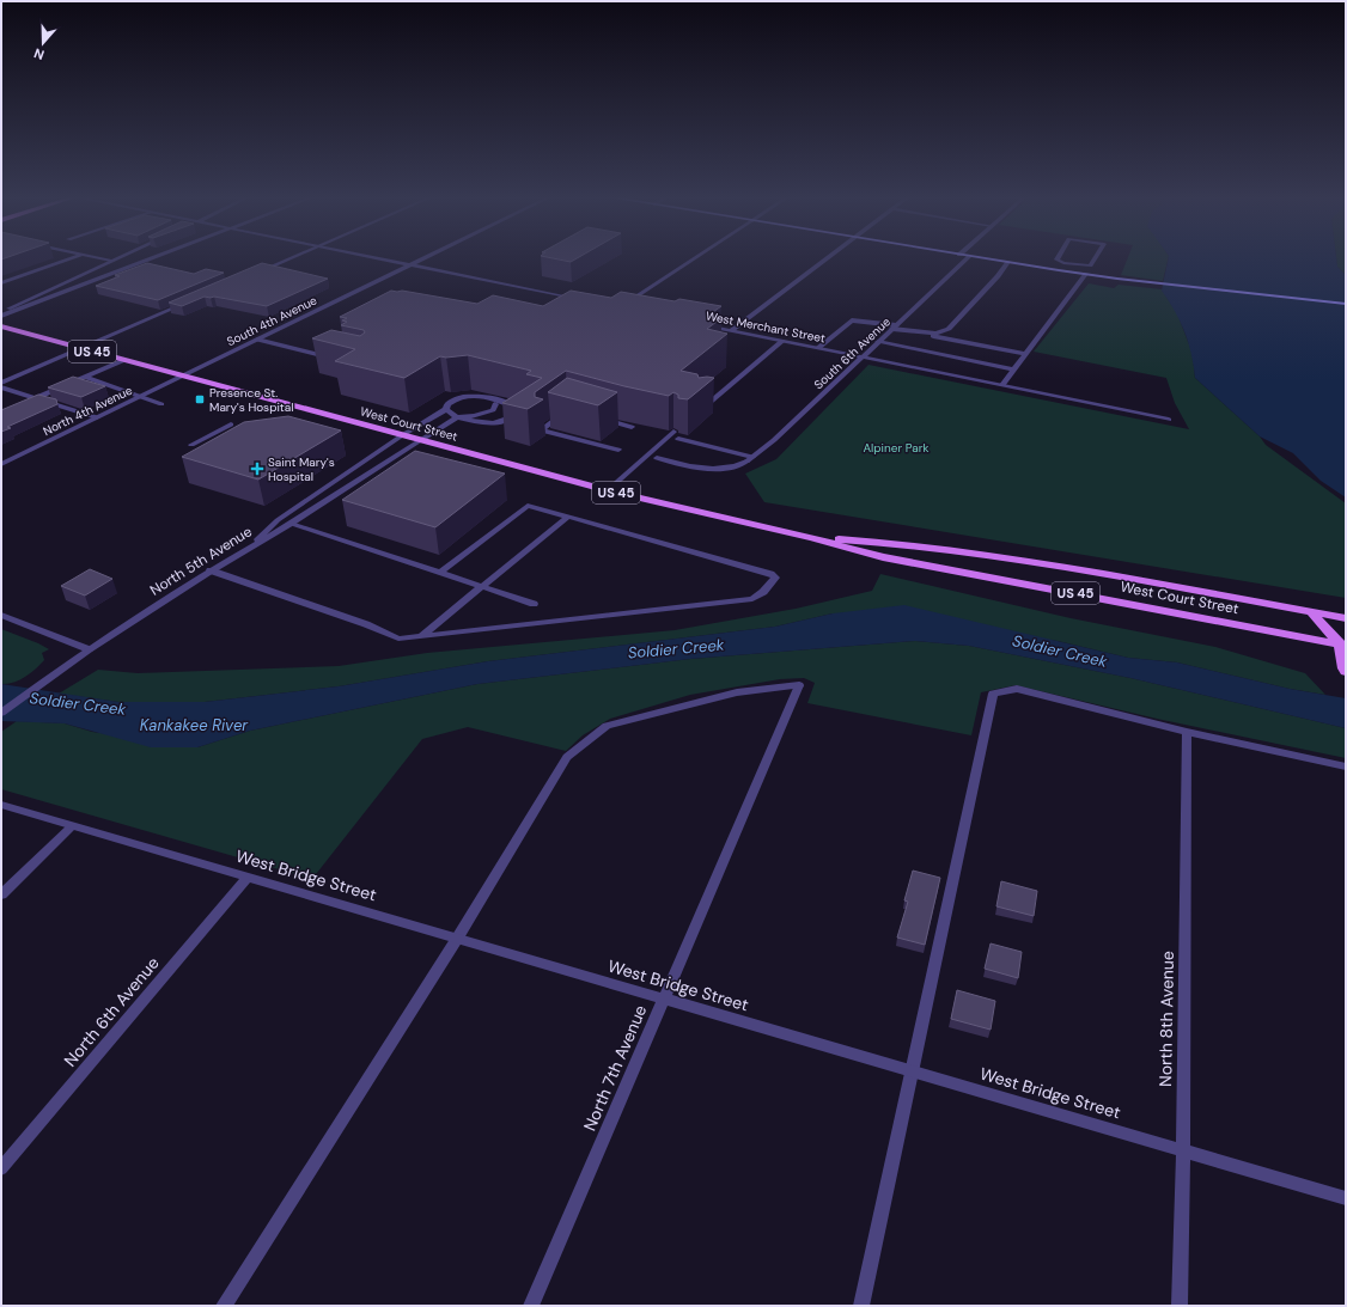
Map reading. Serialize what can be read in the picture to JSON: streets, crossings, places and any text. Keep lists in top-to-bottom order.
{
  "streets": {
    "main road": ["US 45", "West Court Street"],
    "street": [
      "South 4th Avenue",
      "West Merchant Street",
      "South 6th Avenue",
      "North 4th Avenue",
      "North 5th Avenue",
      "West Bridge Street",
      "North 6th Avenue",
      "North 8th Avenue",
      "North 7th Avenue"
    ]
  },
  "crossings": [
    ["South 4th Avenue", "North 4th Avenue"],
    ["South 4th Avenue", "West Court Street"],
    ["West Merchant Street", "South 6th Avenue"],
    ["North 4th Avenue", "West Court Street"],
    ["West Court Street", "North 5th Avenue"],
    ["West Bridge Street", "North 6th Avenue"],
    ["West Bridge Street", "North 8th Avenue"],
    ["West Bridge Street", "North 7th Avenue"]
  ],
  "water": ["Soldier Creek", "Kankakee River"],
  "parks": ["Alpiner Park"],
  "places": {
    "transit": ["Presence St. Mary's Hospital"],
    "health": ["Saint Mary's Hospital"]
  },
  "north": "bottom"
}
